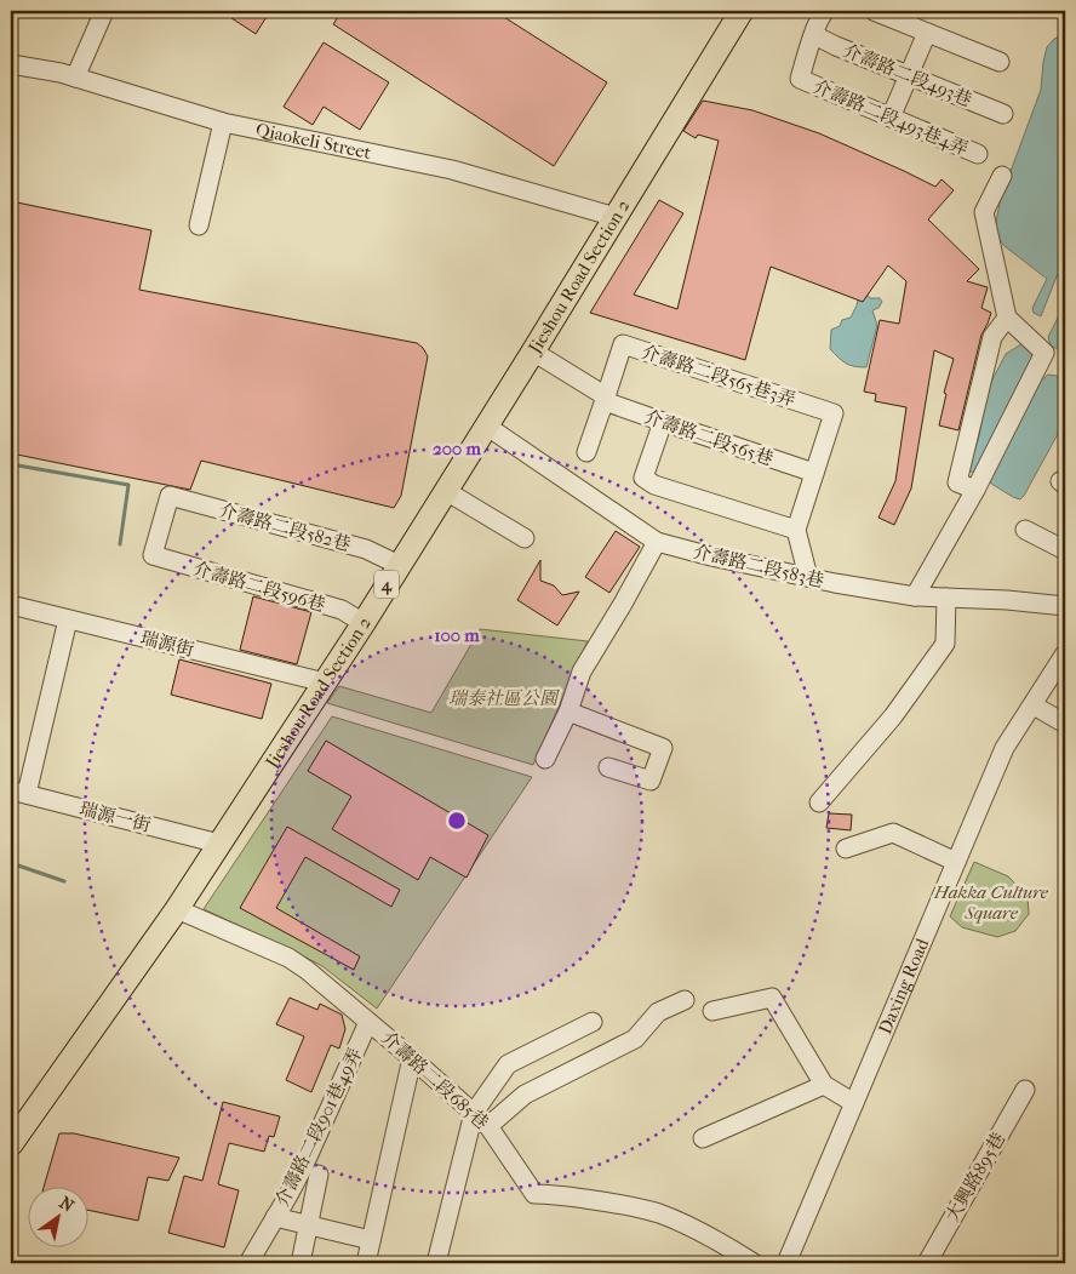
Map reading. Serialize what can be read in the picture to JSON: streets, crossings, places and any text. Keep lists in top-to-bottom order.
{
  "streets": {
    "main road": ["Jieshou Road Section 2", "4"],
    "street": [
      "介壽路二段493巷",
      "介壽路二段493巷4弄",
      "Qiaokeli Street",
      "介壽路二段565巷3弄",
      "介壽路二段565巷",
      "介壽路二段582巷",
      "介壽路二段583巷",
      "介壽路二段596巷",
      "瑞源街",
      "瑞源一街",
      "Daxing Road",
      "介壽路二段685巷",
      "介壽路二段901巷49弄",
      "大興路895巷"
    ]
  },
  "crossings": [
    ["介壽路二段493巷", "介壽路二段493巷4弄"],
    ["Qiaokeli Street", "Jieshou Road Section 2"],
    ["Jieshou Road Section 2", "介壽路二段565巷"],
    ["Jieshou Road Section 2", "介壽路二段582巷"],
    ["Jieshou Road Section 2", "介壽路二段583巷"],
    ["Jieshou Road Section 2", "介壽路二段596巷"],
    ["Jieshou Road Section 2", "瑞源街"],
    ["Jieshou Road Section 2", "瑞源一街"],
    ["Jieshou Road Section 2", "介壽路二段685巷"],
    ["介壽路二段565巷3弄", "介壽路二段565巷"],
    ["介壽路二段582巷", "介壽路二段596巷"],
    ["介壽路二段685巷", "介壽路二段901巷49弄"]
  ],
  "parks": ["瑞泰社區公園", "Hakka Culture Square"],
  "north": "top right",
  "rings": ["200 m", "100 m"]
}
